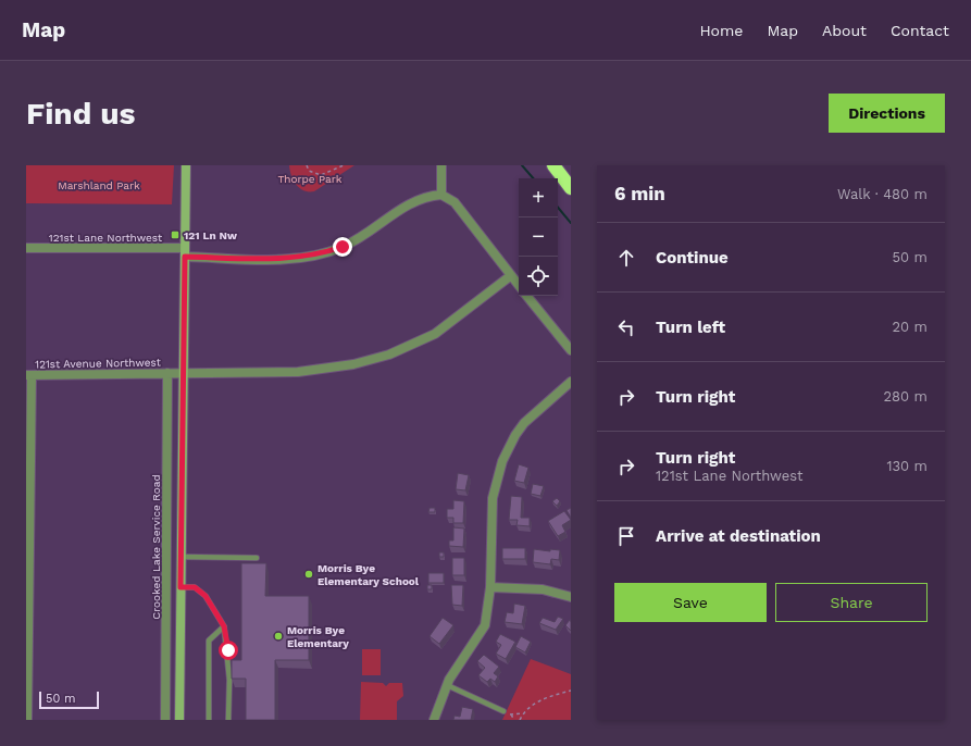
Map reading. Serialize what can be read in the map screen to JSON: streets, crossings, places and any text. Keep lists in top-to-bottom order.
{
  "streets": {
    "street": ["121st Lane Northwest", "121st Avenue Northwest", "Crooked Lake Service Road"]
  },
  "crossings": [
    ["121st Avenue Northwest", "Crooked Lake Service Road"]
  ],
  "parks": ["Thorpe Park", "Marshland Park"],
  "places": {
    "transit": ["121 Ln Nw"],
    "other": ["Morris Bye Elementary School", "Morris Bye Elementary"]
  },
  "scale_bar": "50 m",
  "page": {
    "header": "Map",
    "nav": [
      "Home",
      "Map",
      "About",
      "Contact"
    ],
    "buttons": [
      "Directions",
      ["Save", "Share"]
    ],
    "title": "Find us",
    "heading": ["6 min", "Walk · 480 m"],
    "map_buttons": ["+", "−"],
    "list": [
      ["Continue", "50 m"],
      ["Turn left", "20 m"],
      ["Turn right", "280 m"],
      ["Turn right", "121st Lane Northwest", "130 m"],
      "Arrive at destination"
    ],
    "scale": "50 m"
  }
}
